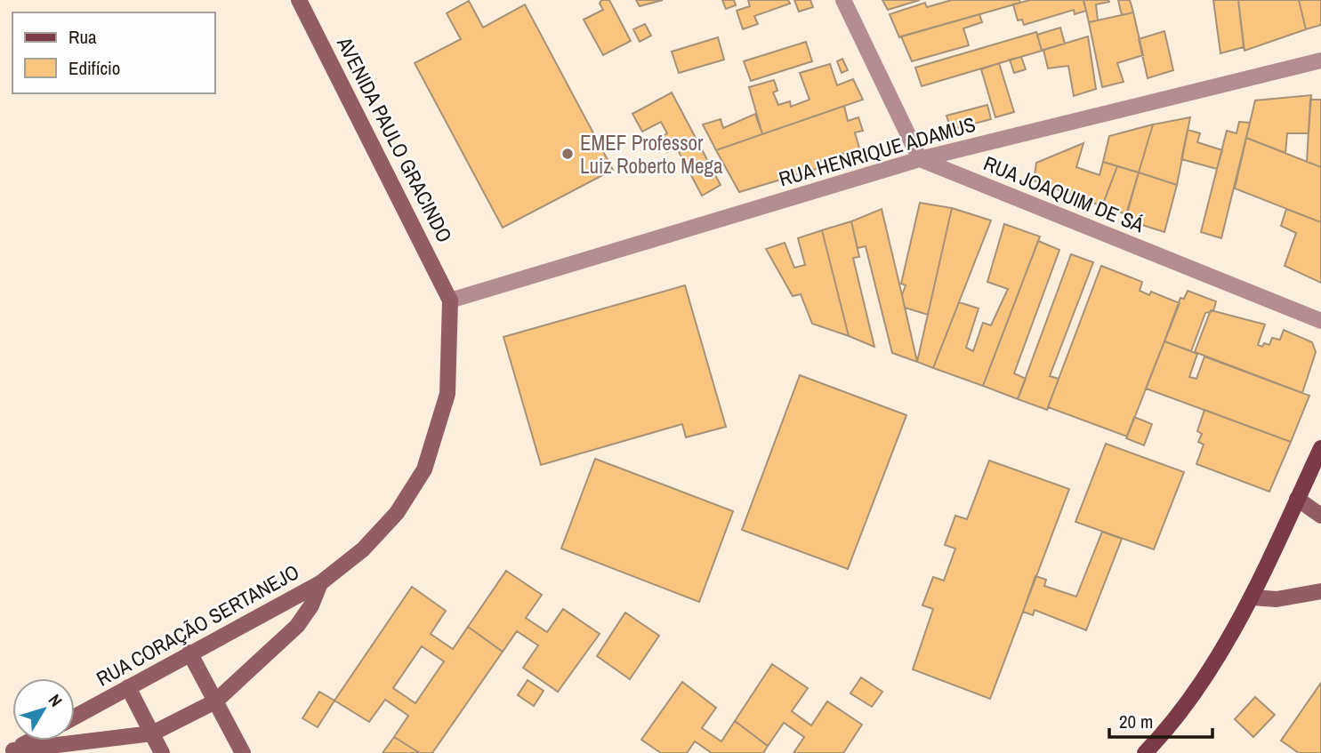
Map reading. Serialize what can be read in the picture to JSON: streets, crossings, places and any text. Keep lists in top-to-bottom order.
{
  "streets": {
    "street": [
      "AVENIDA PAULO GRACINDO",
      "RUA HENRIQUE ADAMUS",
      "RUA JOAQUIM DE SÁ",
      "RUA CORAÇÃO SERTANEJO"
    ]
  },
  "crossings": [
    ["AVENIDA PAULO GRACINDO", "RUA HENRIQUE ADAMUS"],
    ["AVENIDA PAULO GRACINDO", "RUA CORAÇÃO SERTANEJO"],
    ["RUA HENRIQUE ADAMUS", "RUA JOAQUIM DE SÁ"],
    ["RUA HENRIQUE ADAMUS", "RUA CORAÇÃO SERTANEJO"]
  ],
  "places": ["EMEF Professor Luiz Roberto Mega"],
  "legend": ["Rua", "Edifício"],
  "scale_bar": "20 m",
  "north": "top right"
}
